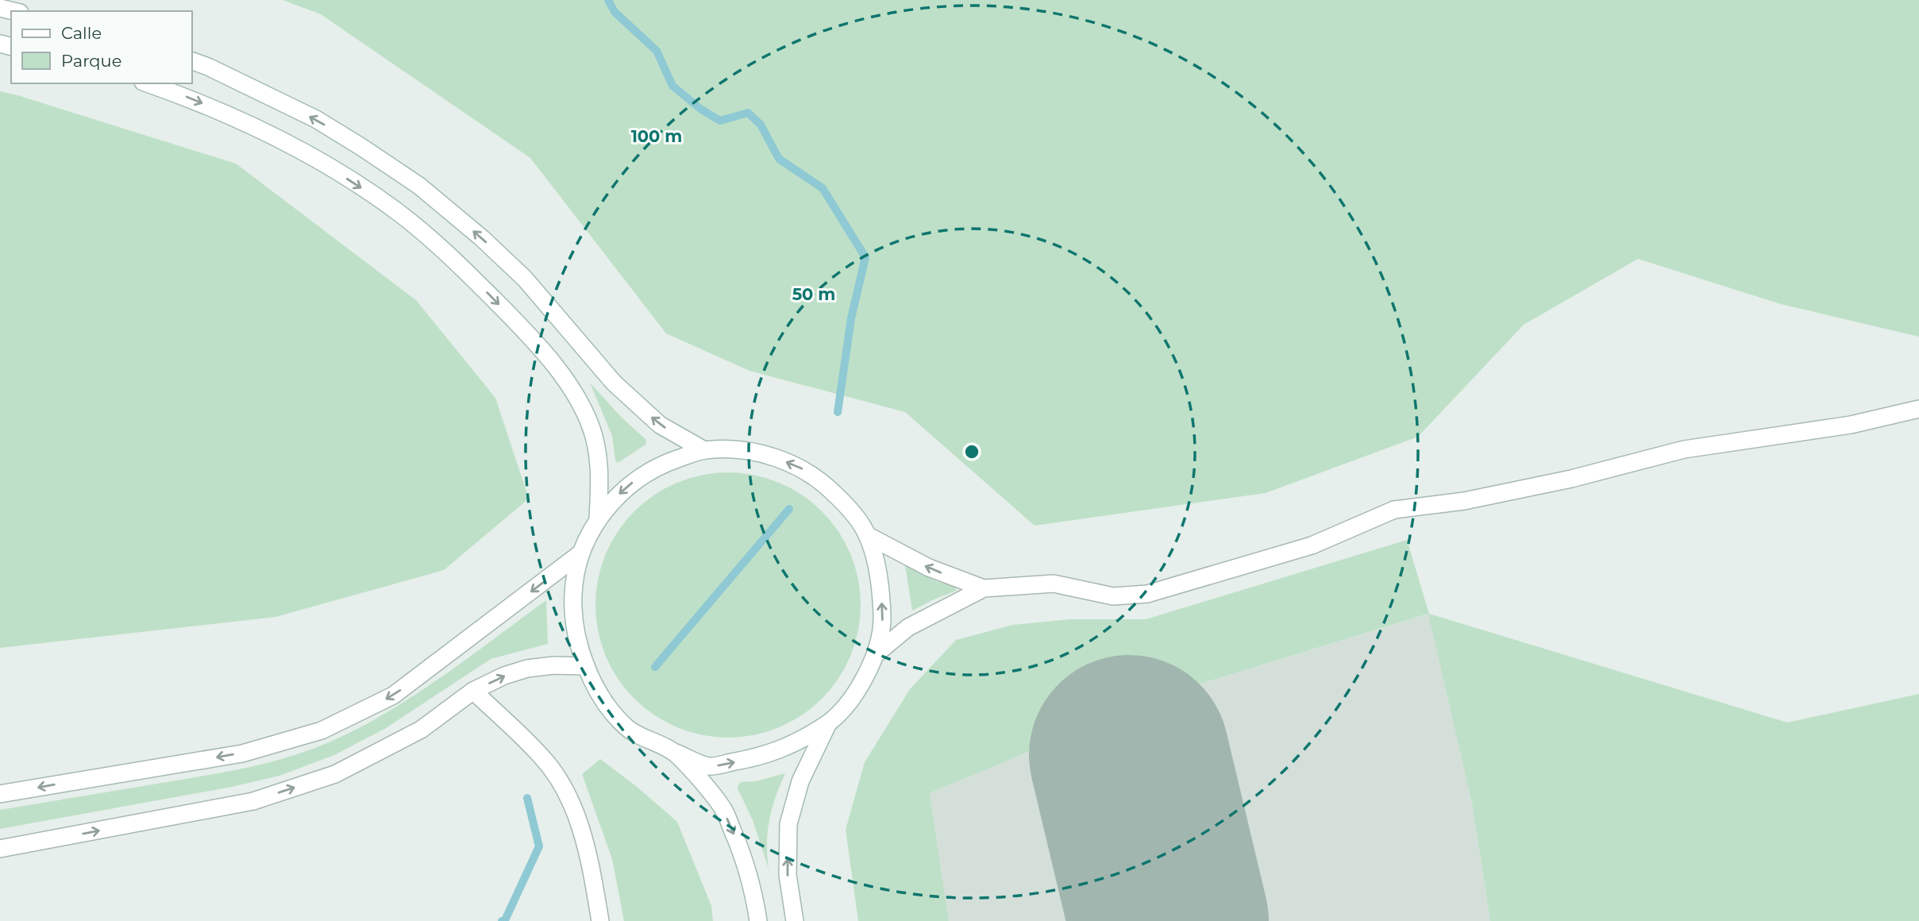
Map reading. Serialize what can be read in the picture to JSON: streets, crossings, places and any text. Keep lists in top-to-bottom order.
{
  "legend": ["Calle", "Parque"],
  "rings": ["100 m", "50 m"]
}
